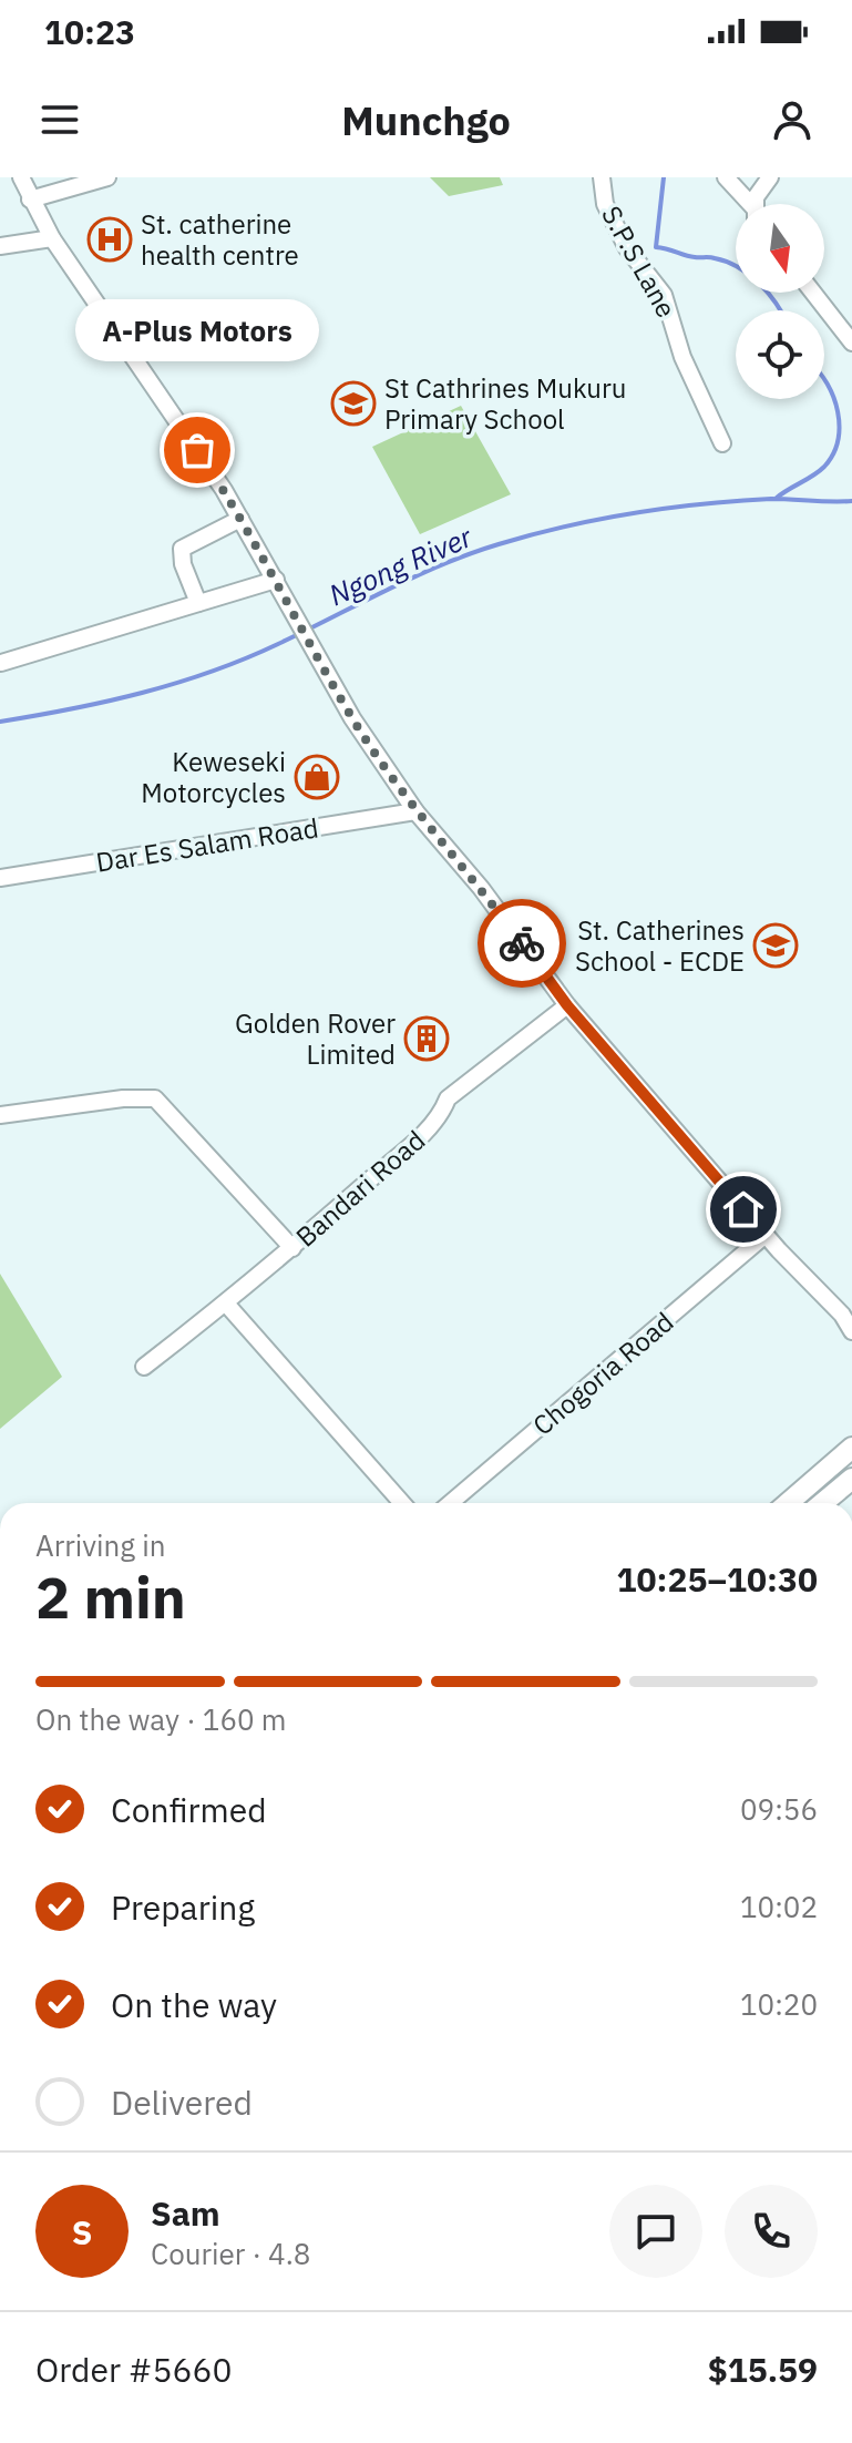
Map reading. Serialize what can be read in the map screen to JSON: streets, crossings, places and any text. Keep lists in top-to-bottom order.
{
  "streets": {
    "street": [
      "S.P.S Lane",
      "Dar Es Salam Road",
      "Bandari Road",
      "Chogoria Road"
    ]
  },
  "water": ["Ngong River"],
  "places": {
    "hospital": ["St. catherine health centre"],
    "school or university": ["St Cathrines Mukuru Primary School", "St. Catherines School - ECDE"],
    "other": ["A-Plus Motors"],
    "shop": ["Keweseki Motorcycles"],
    "building": ["Golden Rover Limited"]
  },
  "north": "bottom",
  "page": {
    "status": "10:23",
    "header": "Munchgo",
    "bubble": "A-Plus Motors",
    "heading": ["2 min", "Arriving in", "10:25–10:30"],
    "panel": [
      "Sam",
      "Courier · 4.8",
      "Order #5660",
      "$15.59"
    ],
    "bar": "On the way · 160 m",
    "list": [
      ["Confirmed", "09:56"],
      ["Preparing", "10:02"],
      ["On the way", "10:20"],
      "Delivered"
    ],
    "round": "S"
  }
}
